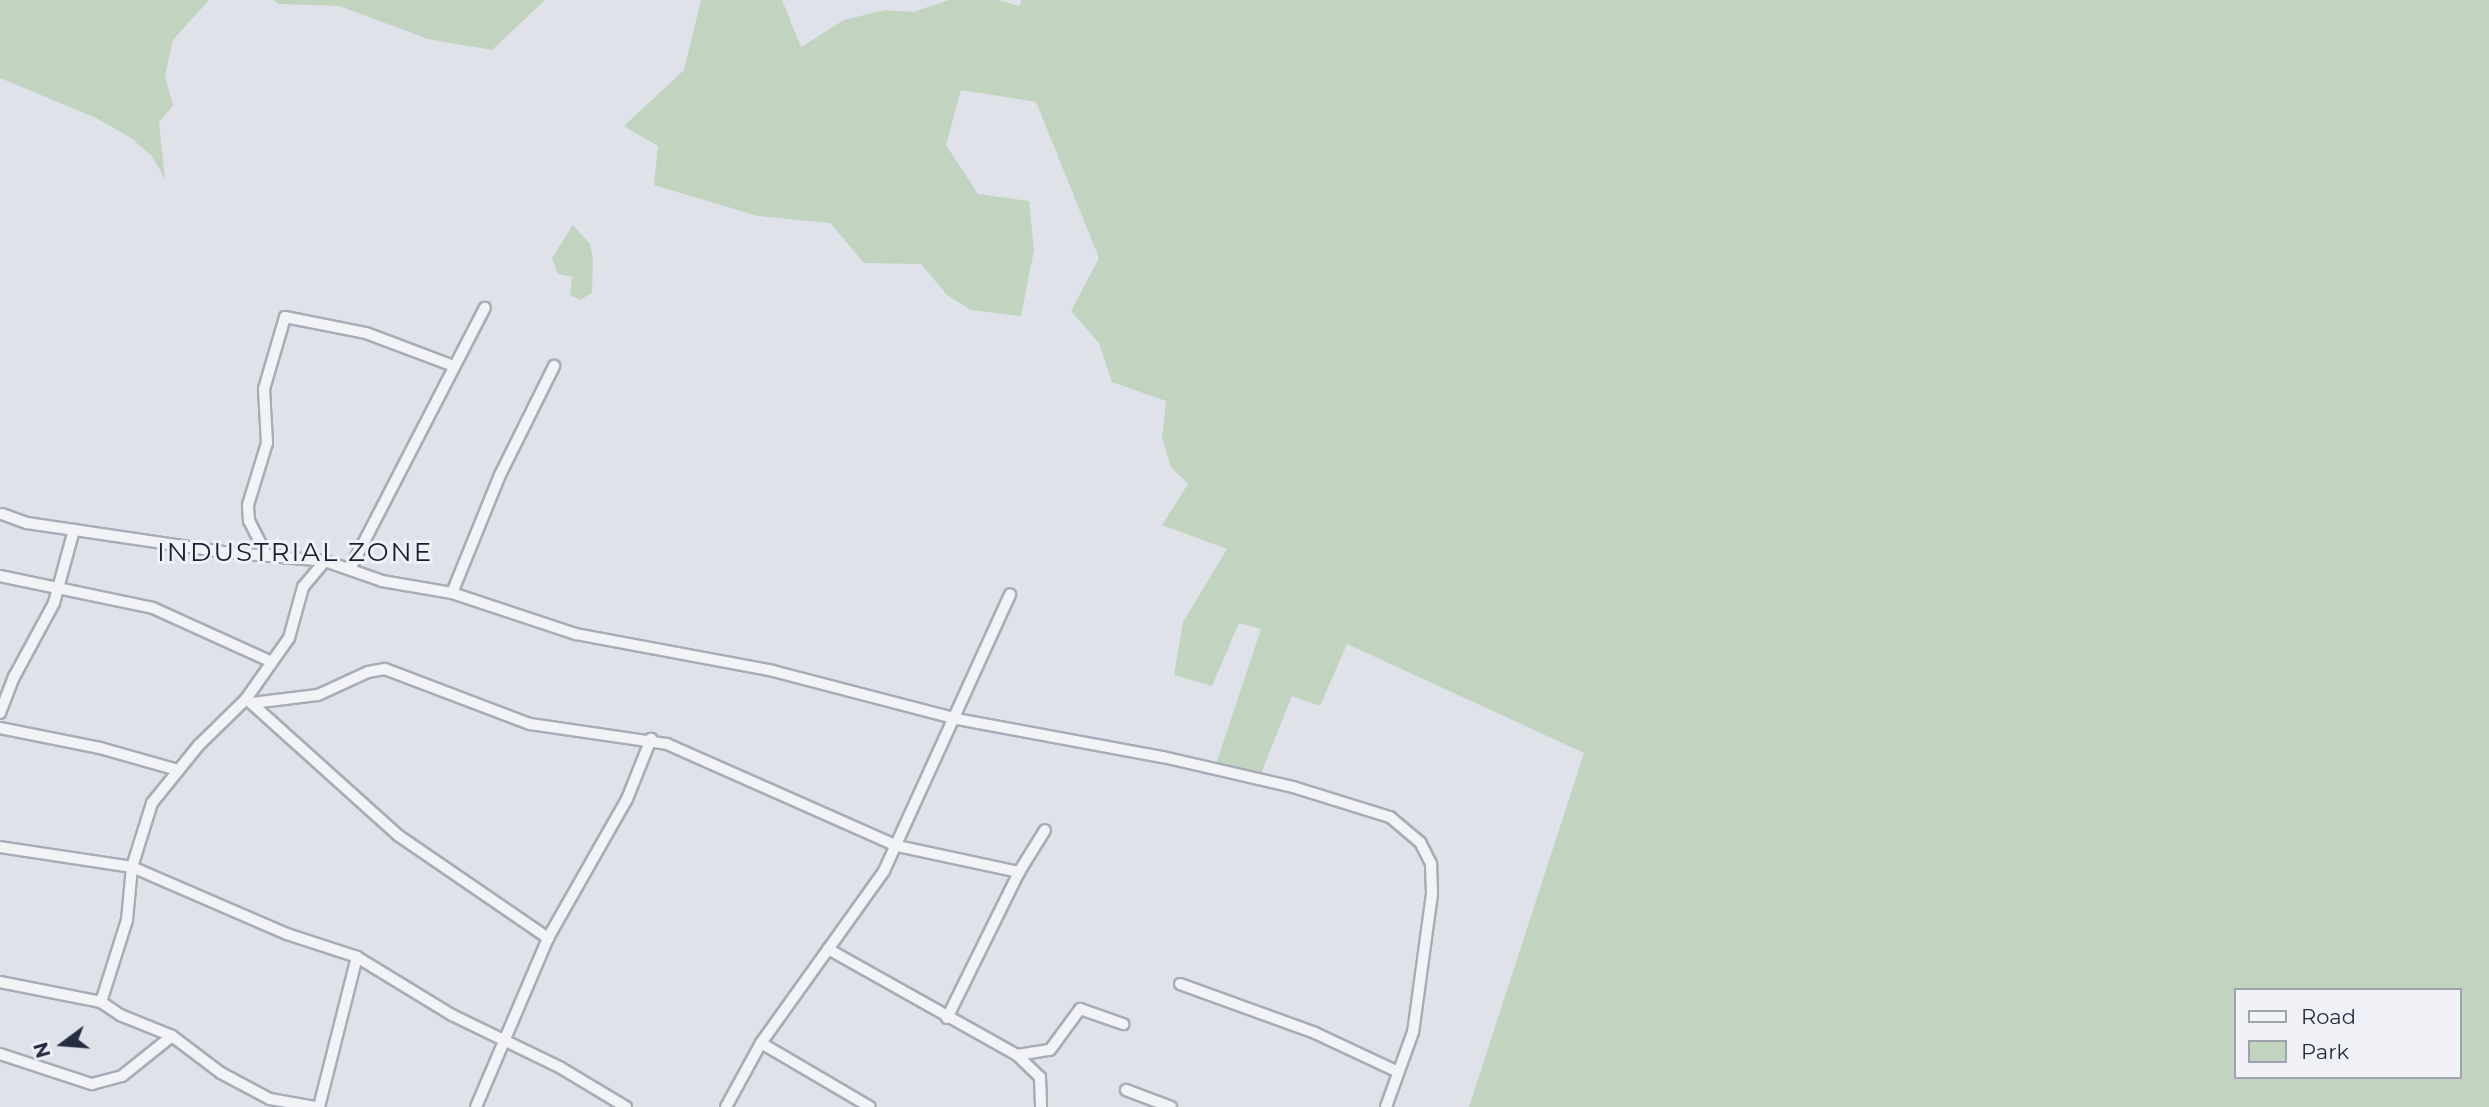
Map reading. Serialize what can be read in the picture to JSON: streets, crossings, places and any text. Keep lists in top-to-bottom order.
{
  "districts": ["INDUSTRIAL ZONE"],
  "legend": ["Road", "Park"],
  "north": "left"
}
